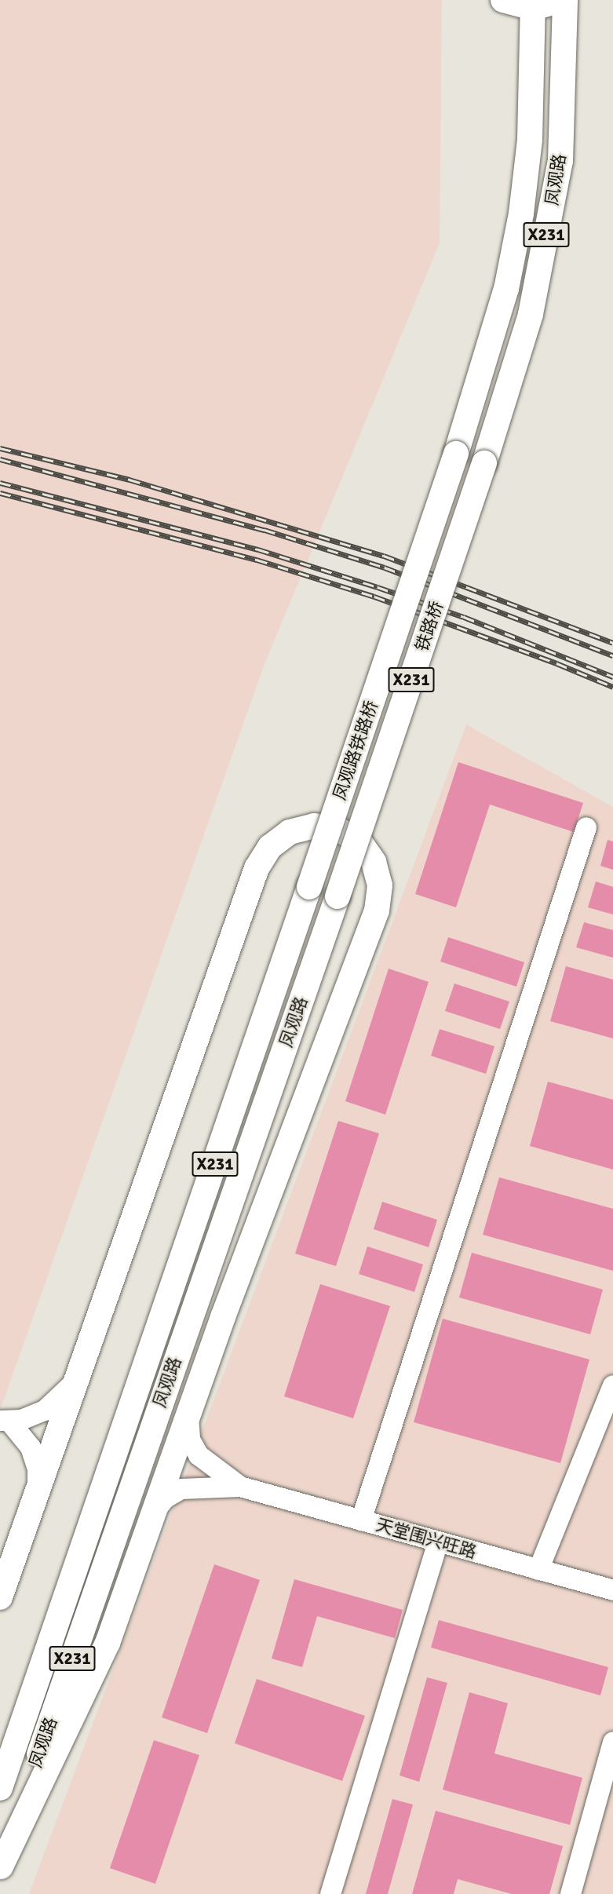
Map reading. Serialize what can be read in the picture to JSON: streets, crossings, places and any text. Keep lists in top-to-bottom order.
{
  "streets": {
    "main road": [
      "凤观路",
      "X231",
      "铁路桥",
      "凤观路铁路桥"
    ],
    "street": ["天堂围兴旺路"]
  },
  "crossings": [
    ["凤观路", "铁路桥"],
    ["凤观路", "凤观路铁路桥"]
  ]
}
